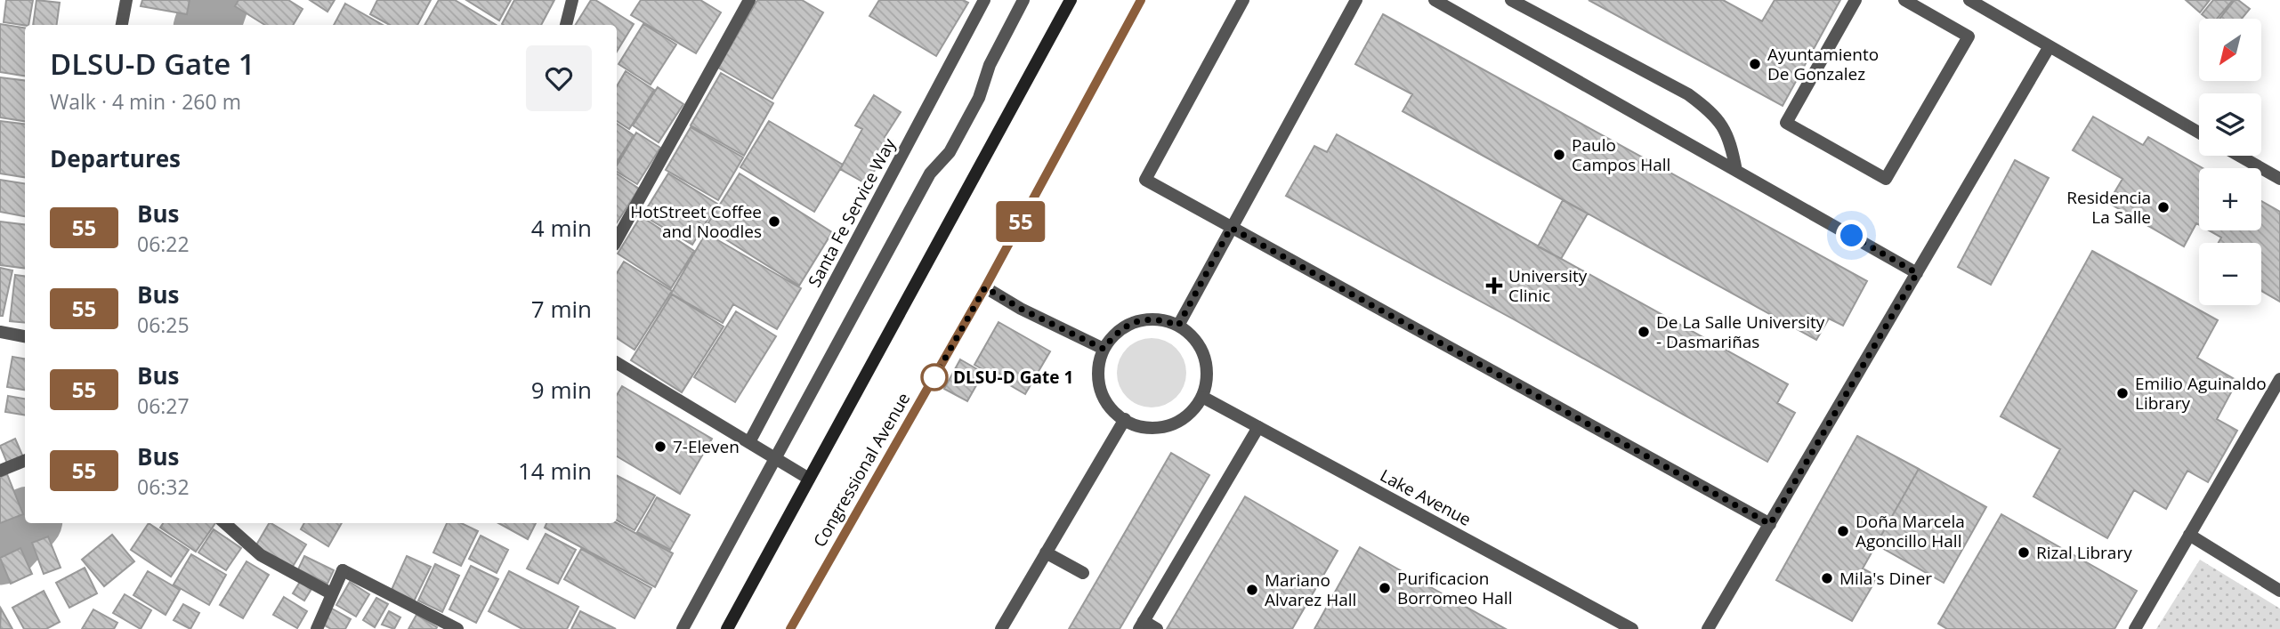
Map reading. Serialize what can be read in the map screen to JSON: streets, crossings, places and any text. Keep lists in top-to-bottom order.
{
  "streets": {
    "main road": ["Congressional Avenue"],
    "street": ["Santa Fe Service Way", "Lake Avenue"]
  },
  "places": {
    "other": [
      "Ayuntamiento De Gonzalez",
      "Paulo Campos Hall",
      "Residencia La Salle",
      "HotStreet Coffee and Noodles",
      "De La Salle University - Dasmariñas",
      "DLSU-D Gate 1",
      "Emilio Aguinaldo Library",
      "7-Eleven",
      "Doña Marcela Agoncillo Hall",
      "Rizal Library",
      "Mila's Diner",
      "Purificacion Borromeo Hall",
      "Mariano Alvarez Hall"
    ],
    "health": ["University Clinic"]
  },
  "lines": ["bus line 55"],
  "north": "bottom left",
  "page": {
    "on_map": "55",
    "map_buttons": ["+", "−"],
    "heading": [
      ["DLSU-D Gate 1", "Walk · 4 min · 260 m"],
      "Departures"
    ],
    "list": [
      {
        "mark": "55",
        "name": "Bus",
        "note": "06:22",
        "value": "4 min"
      },
      {
        "mark": "55",
        "name": "Bus",
        "note": "06:25",
        "value": "7 min"
      },
      {
        "mark": "55",
        "name": "Bus",
        "note": "06:27",
        "value": "9 min"
      },
      {
        "mark": "55",
        "name": "Bus",
        "note": "06:32",
        "value": "14 min"
      }
    ]
  }
}
